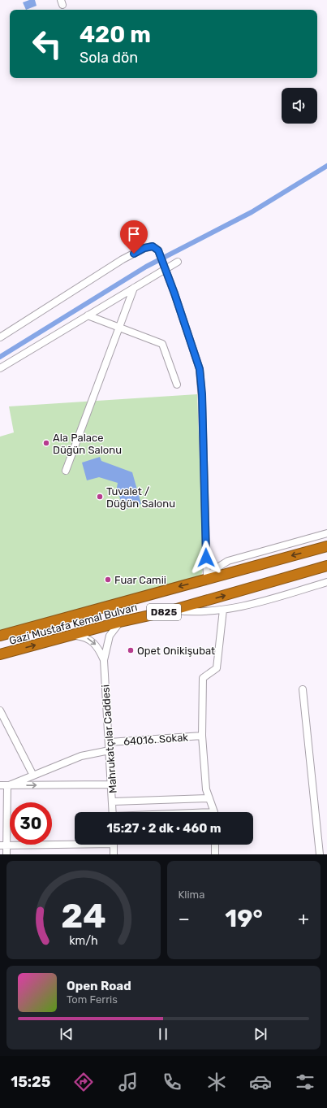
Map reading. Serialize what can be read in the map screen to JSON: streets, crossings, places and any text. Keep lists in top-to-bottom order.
{
  "streets": {
    "highway": ["D825", "Gazi Mustafa Kemal Bulvarı"],
    "street": ["Mahrukatçılar Caddesi", "64016. Sokak"]
  },
  "crossings": [
    ["Gazi Mustafa Kemal Bulvarı", "Mahrukatçılar Caddesi"],
    ["Mahrukatçılar Caddesi", "64016. Sokak"]
  ],
  "places": [
    "Ala Palace Düğün Salonu",
    "Tuvalet / Düğün Salonu",
    "Fuar Camii",
    "Opet Onikişubat"
  ],
  "page": {
    "turn": ["420 m", "Sola dön"],
    "limit": "30",
    "trip": "15:27 · 2 dk · 460 m",
    "tile": "Klima",
    "heat": ["−", "19°", "+"],
    "song": ["Open Road", "Tom Ferris"],
    "tabs": "15:25",
    "gauge": ["24", "km/h"]
  }
}
